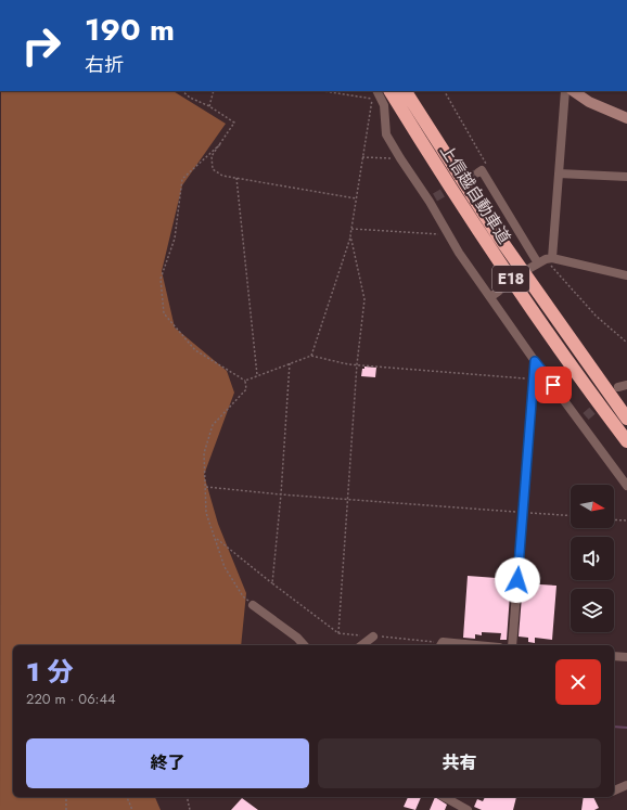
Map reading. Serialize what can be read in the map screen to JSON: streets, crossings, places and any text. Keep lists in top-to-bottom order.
{
  "streets": {
    "highway": ["上信越自動車道", "E18"]
  },
  "north": "right",
  "page": {
    "turn": ["190 m", "右折"],
    "heading": ["1 分", "220 m · 06:44"],
    "buttons": ["終了", "共有"]
  }
}
